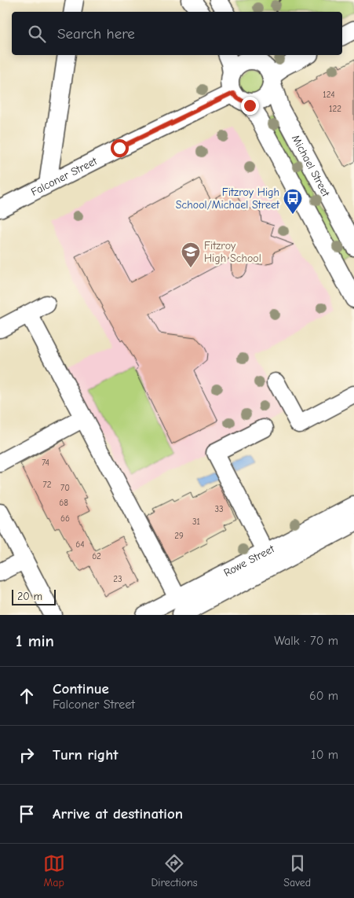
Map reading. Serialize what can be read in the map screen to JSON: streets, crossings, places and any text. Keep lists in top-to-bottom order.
{
  "streets": {
    "street": ["Michael Street", "Falconer Street", "Rowe Street"]
  },
  "crossings": [
    ["Michael Street", "Falconer Street"]
  ],
  "places": {
    "bus stop": ["Fitzroy High School/Michael Street"],
    "school or university": ["Fitzroy High School"]
  },
  "house_numbers": [
    "124",
    "122",
    "74",
    "72",
    "70",
    "68",
    "33",
    "66",
    "31",
    "29",
    "64",
    "62",
    "23"
  ],
  "scale_bar": "20 m",
  "page": {
    "search": "Search here",
    "scale": "20 m",
    "heading": ["1 min", "Walk · 70 m"],
    "list": [
      ["Continue", "Falconer Street", "60 m"],
      ["Turn right", "10 m"],
      "Arrive at destination"
    ],
    "nav": ["Map", "Directions", "Saved"]
  }
}
